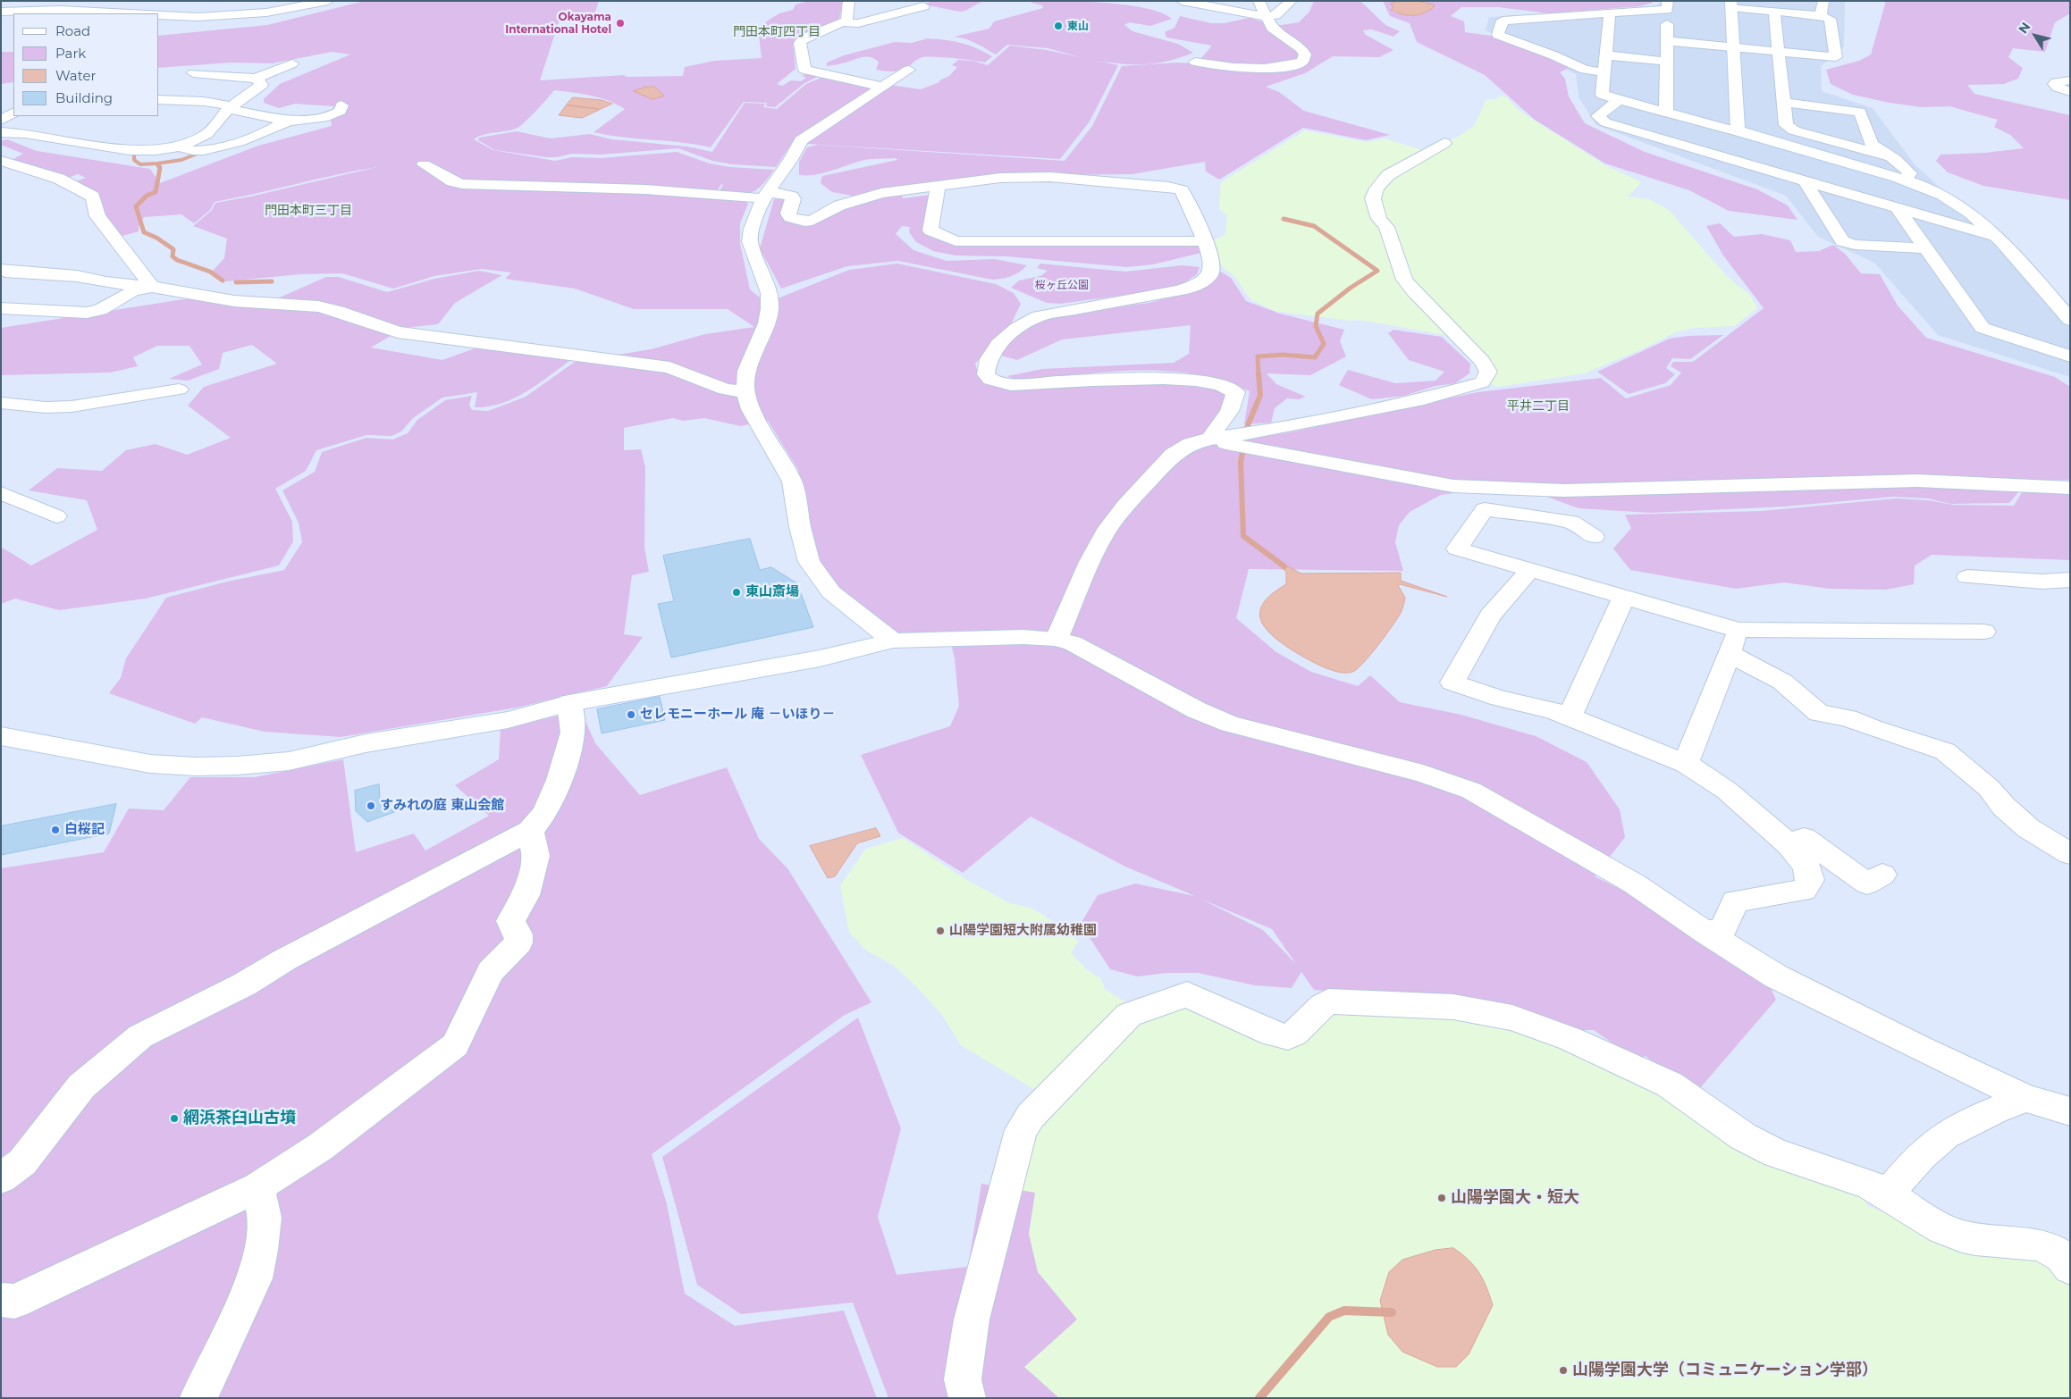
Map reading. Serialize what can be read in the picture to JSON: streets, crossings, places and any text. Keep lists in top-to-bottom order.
{
  "districts": ["門田本町四丁目", "門田本町三丁目", "平井二丁目"],
  "parks": ["桜ヶ丘公園"],
  "places": [
    "Okayama International Hotel",
    "東山",
    "東山斎場",
    "セレモニーホール 庵 －いほり－",
    "すみれの庭 東山会館",
    "白桜記",
    "山陽学園短大附属幼稚園",
    "網浜茶臼山古墳",
    "山陽学園大・短大",
    "山陽学園大学（コミュニケーション学部）"
  ],
  "legend": [
    "Road",
    "Park",
    "Water",
    "Building"
  ],
  "north": "top left"
}
